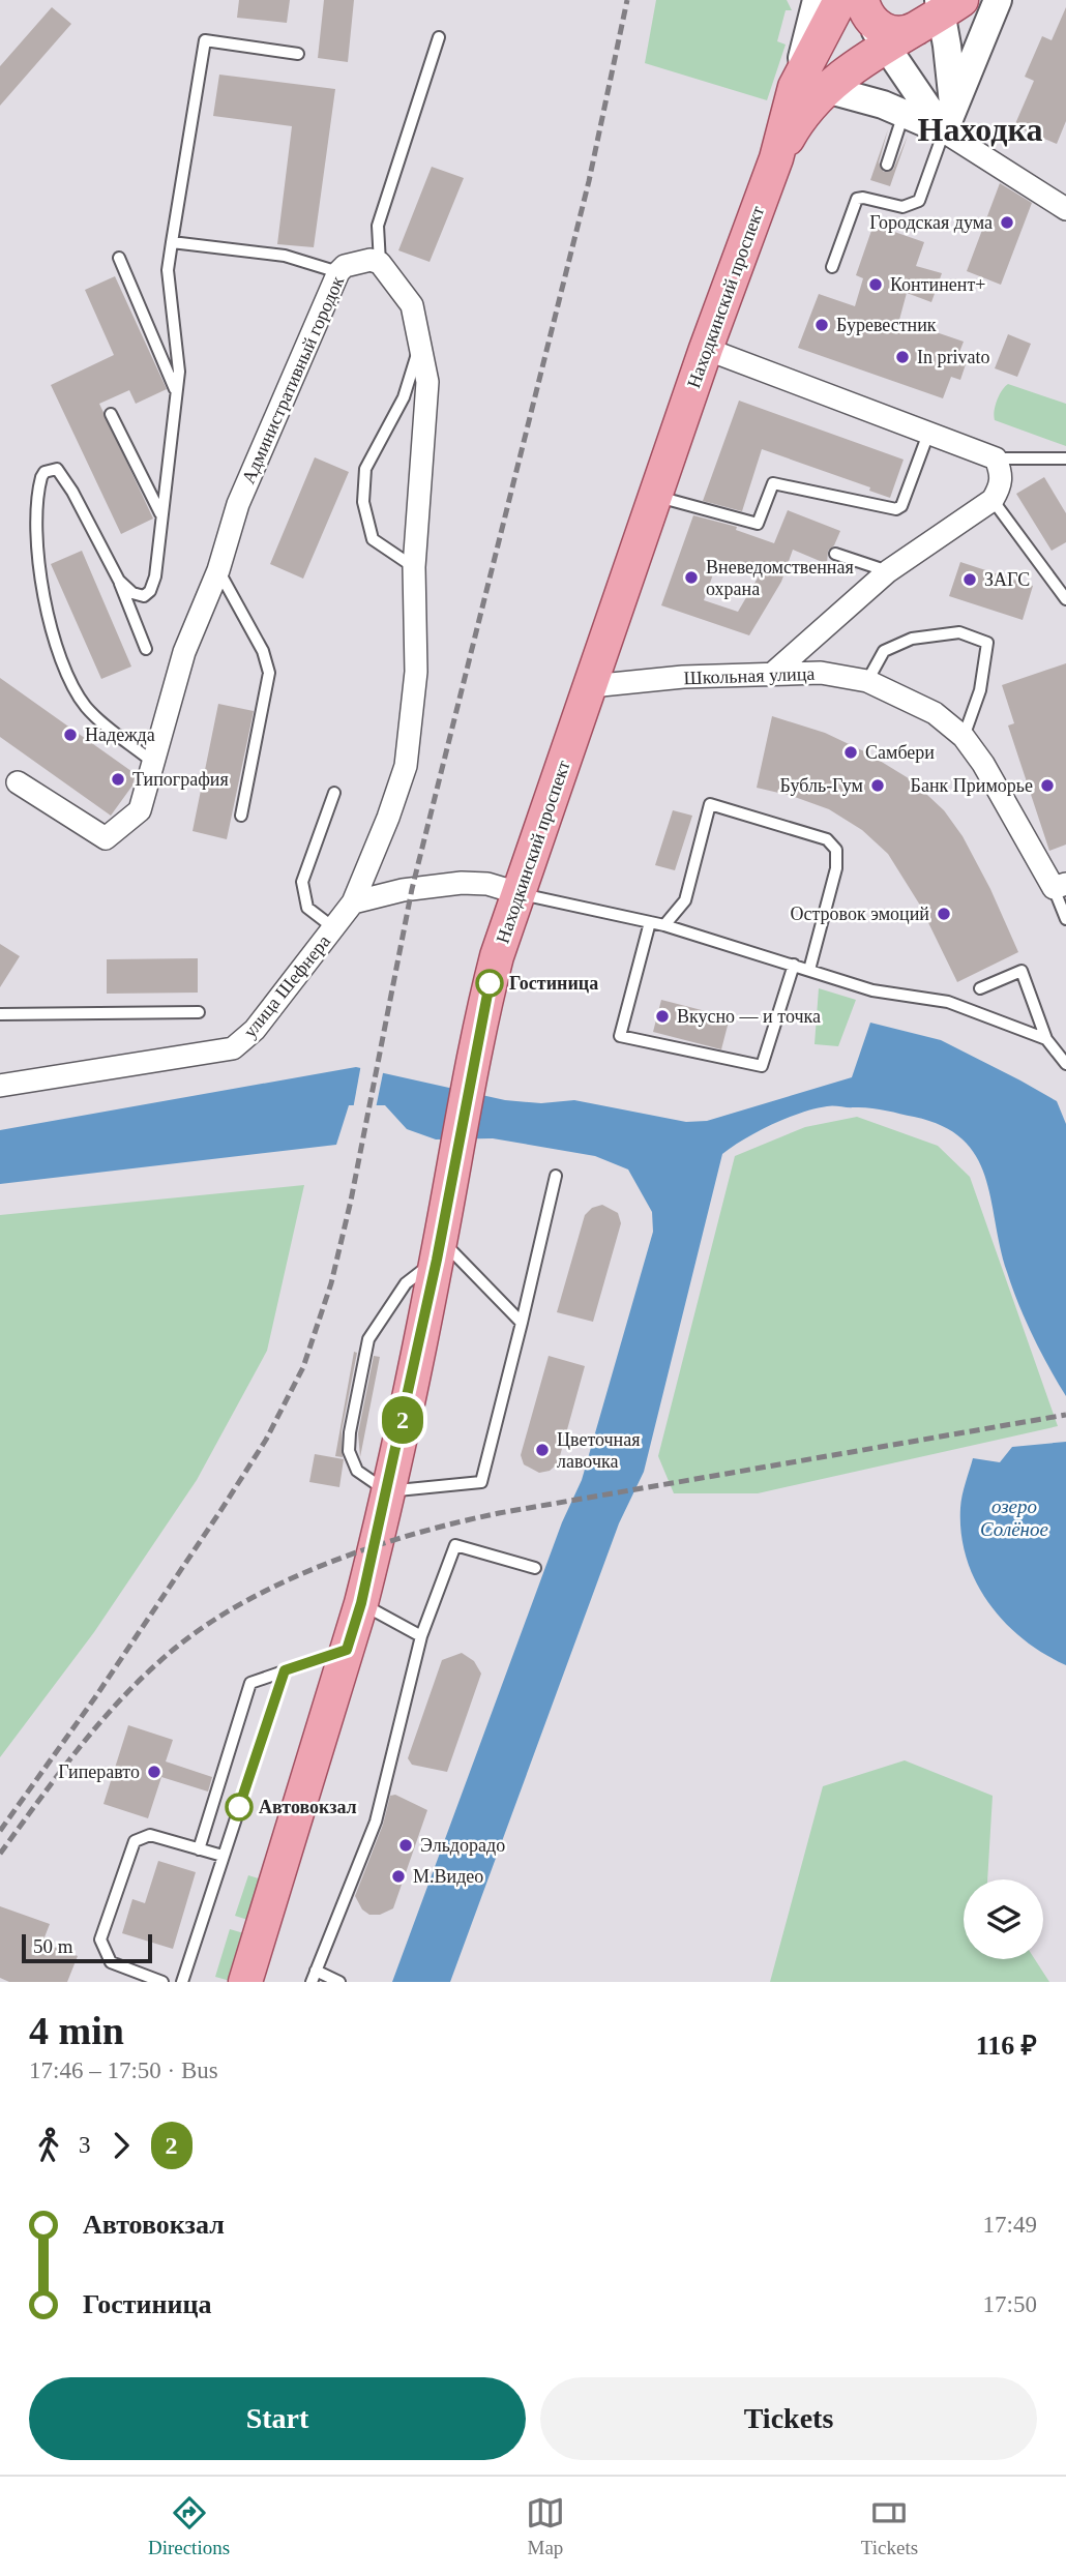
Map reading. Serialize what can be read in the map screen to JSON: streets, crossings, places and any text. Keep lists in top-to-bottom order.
{
  "streets": {
    "main road": ["Находкинский проспект"],
    "street": ["Административный городок", "Школьная улица", "улица Шефнера"]
  },
  "crossings": [
    ["Находкинский проспект", "Школьная улица"]
  ],
  "districts": ["Находка"],
  "water": ["озеро Солёное"],
  "places": [
    "Городская дума",
    "Континент+",
    "Буревестник",
    "In privato",
    "Вневедомственная охрана",
    "ЗАГС",
    "Надежда",
    "Самбери",
    "Типография",
    "Бубль-Гум",
    "Банк Приморье",
    "Островок эмоций",
    "Гостиница",
    "Вкусно — и точка",
    "Цветочная лавочка",
    "Гиперавто",
    "Автовокзал",
    "Эльдорадо",
    "М.Видео"
  ],
  "lines": ["bus line 2"],
  "scale_bar": "50 m",
  "page": {
    "on_map": "2",
    "scale": "50 m",
    "heading": ["4 min", "17:46 – 17:50 · Bus", "116 ₽"],
    "legs": ["3", "2"],
    "list": [
      {
        "name": "Автовокзал",
        "value": "17:49"
      },
      {
        "name": "Гостиница",
        "value": "17:50"
      }
    ],
    "buttons": ["Start", "Tickets"],
    "tabs": ["Directions", "Map", "Tickets"]
  }
}
